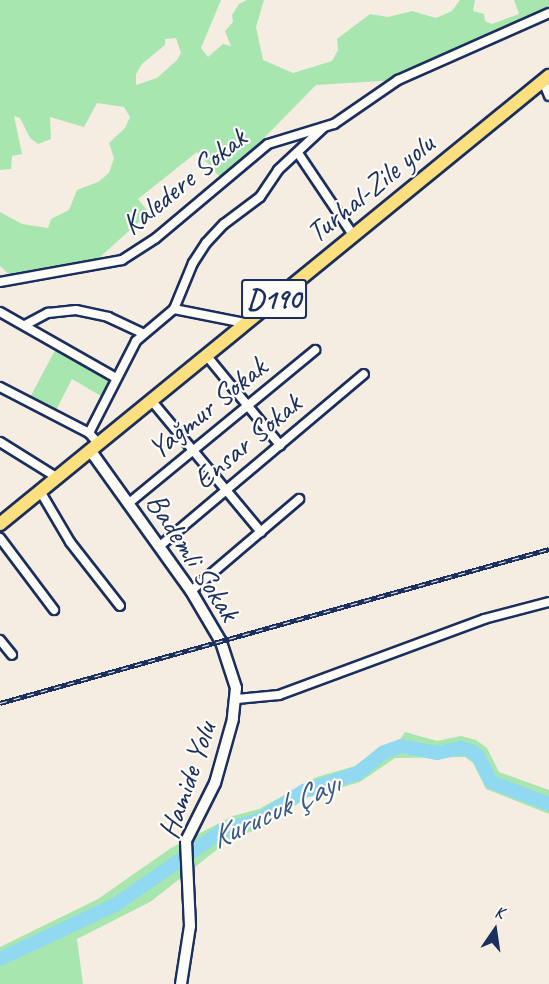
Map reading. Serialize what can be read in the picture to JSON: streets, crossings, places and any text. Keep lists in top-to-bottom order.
{
  "streets": {
    "main road": ["Turhal-Zile yolu", "D190"],
    "street": [
      "Kaledere Sokak",
      "Yağmur Sokak",
      "Ensar Sokak",
      "Bademli Sokak",
      "Hamide Yolu"
    ]
  },
  "crossings": [
    ["Turhal-Zile yolu", "Bademli Sokak"],
    ["Yağmur Sokak", "Bademli Sokak"],
    ["Ensar Sokak", "Bademli Sokak"],
    ["Bademli Sokak", "Hamide Yolu"]
  ],
  "water": ["Kurucuk Çayı"],
  "north": "top"
}
